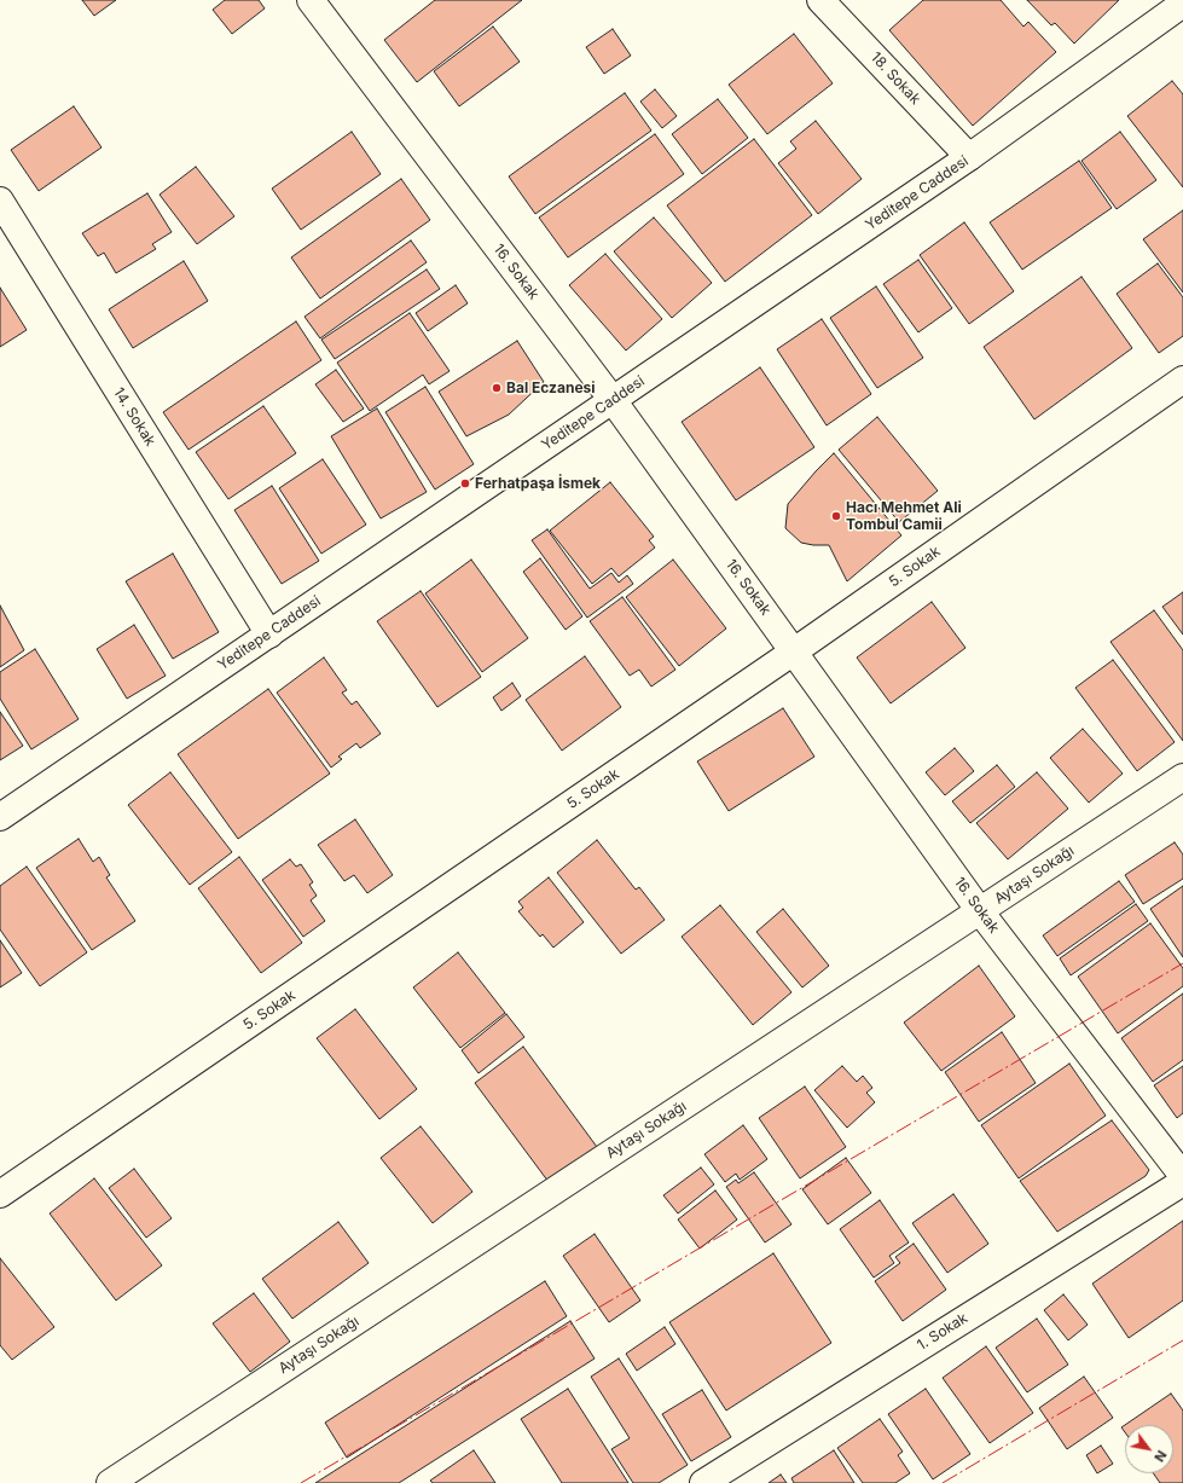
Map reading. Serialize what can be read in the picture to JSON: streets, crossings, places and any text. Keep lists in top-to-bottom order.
{
  "streets": {
    "street": [
      "18. Sokak",
      "Yeditepe Caddesi",
      "16. Sokak",
      "14. Sokak",
      "5. Sokak",
      "Aytaşı Sokağı",
      "1. Sokak"
    ]
  },
  "crossings": [
    ["18. Sokak", "Yeditepe Caddesi"],
    ["Yeditepe Caddesi", "16. Sokak"],
    ["Yeditepe Caddesi", "14. Sokak"],
    ["16. Sokak", "5. Sokak"],
    ["16. Sokak", "Aytaşı Sokağı"]
  ],
  "places": ["Bal Eczanesi", "Ferhatpaşa İsmek", "Hacı Mehmet Ali Tombul Camii"],
  "north": "bottom right"
}
